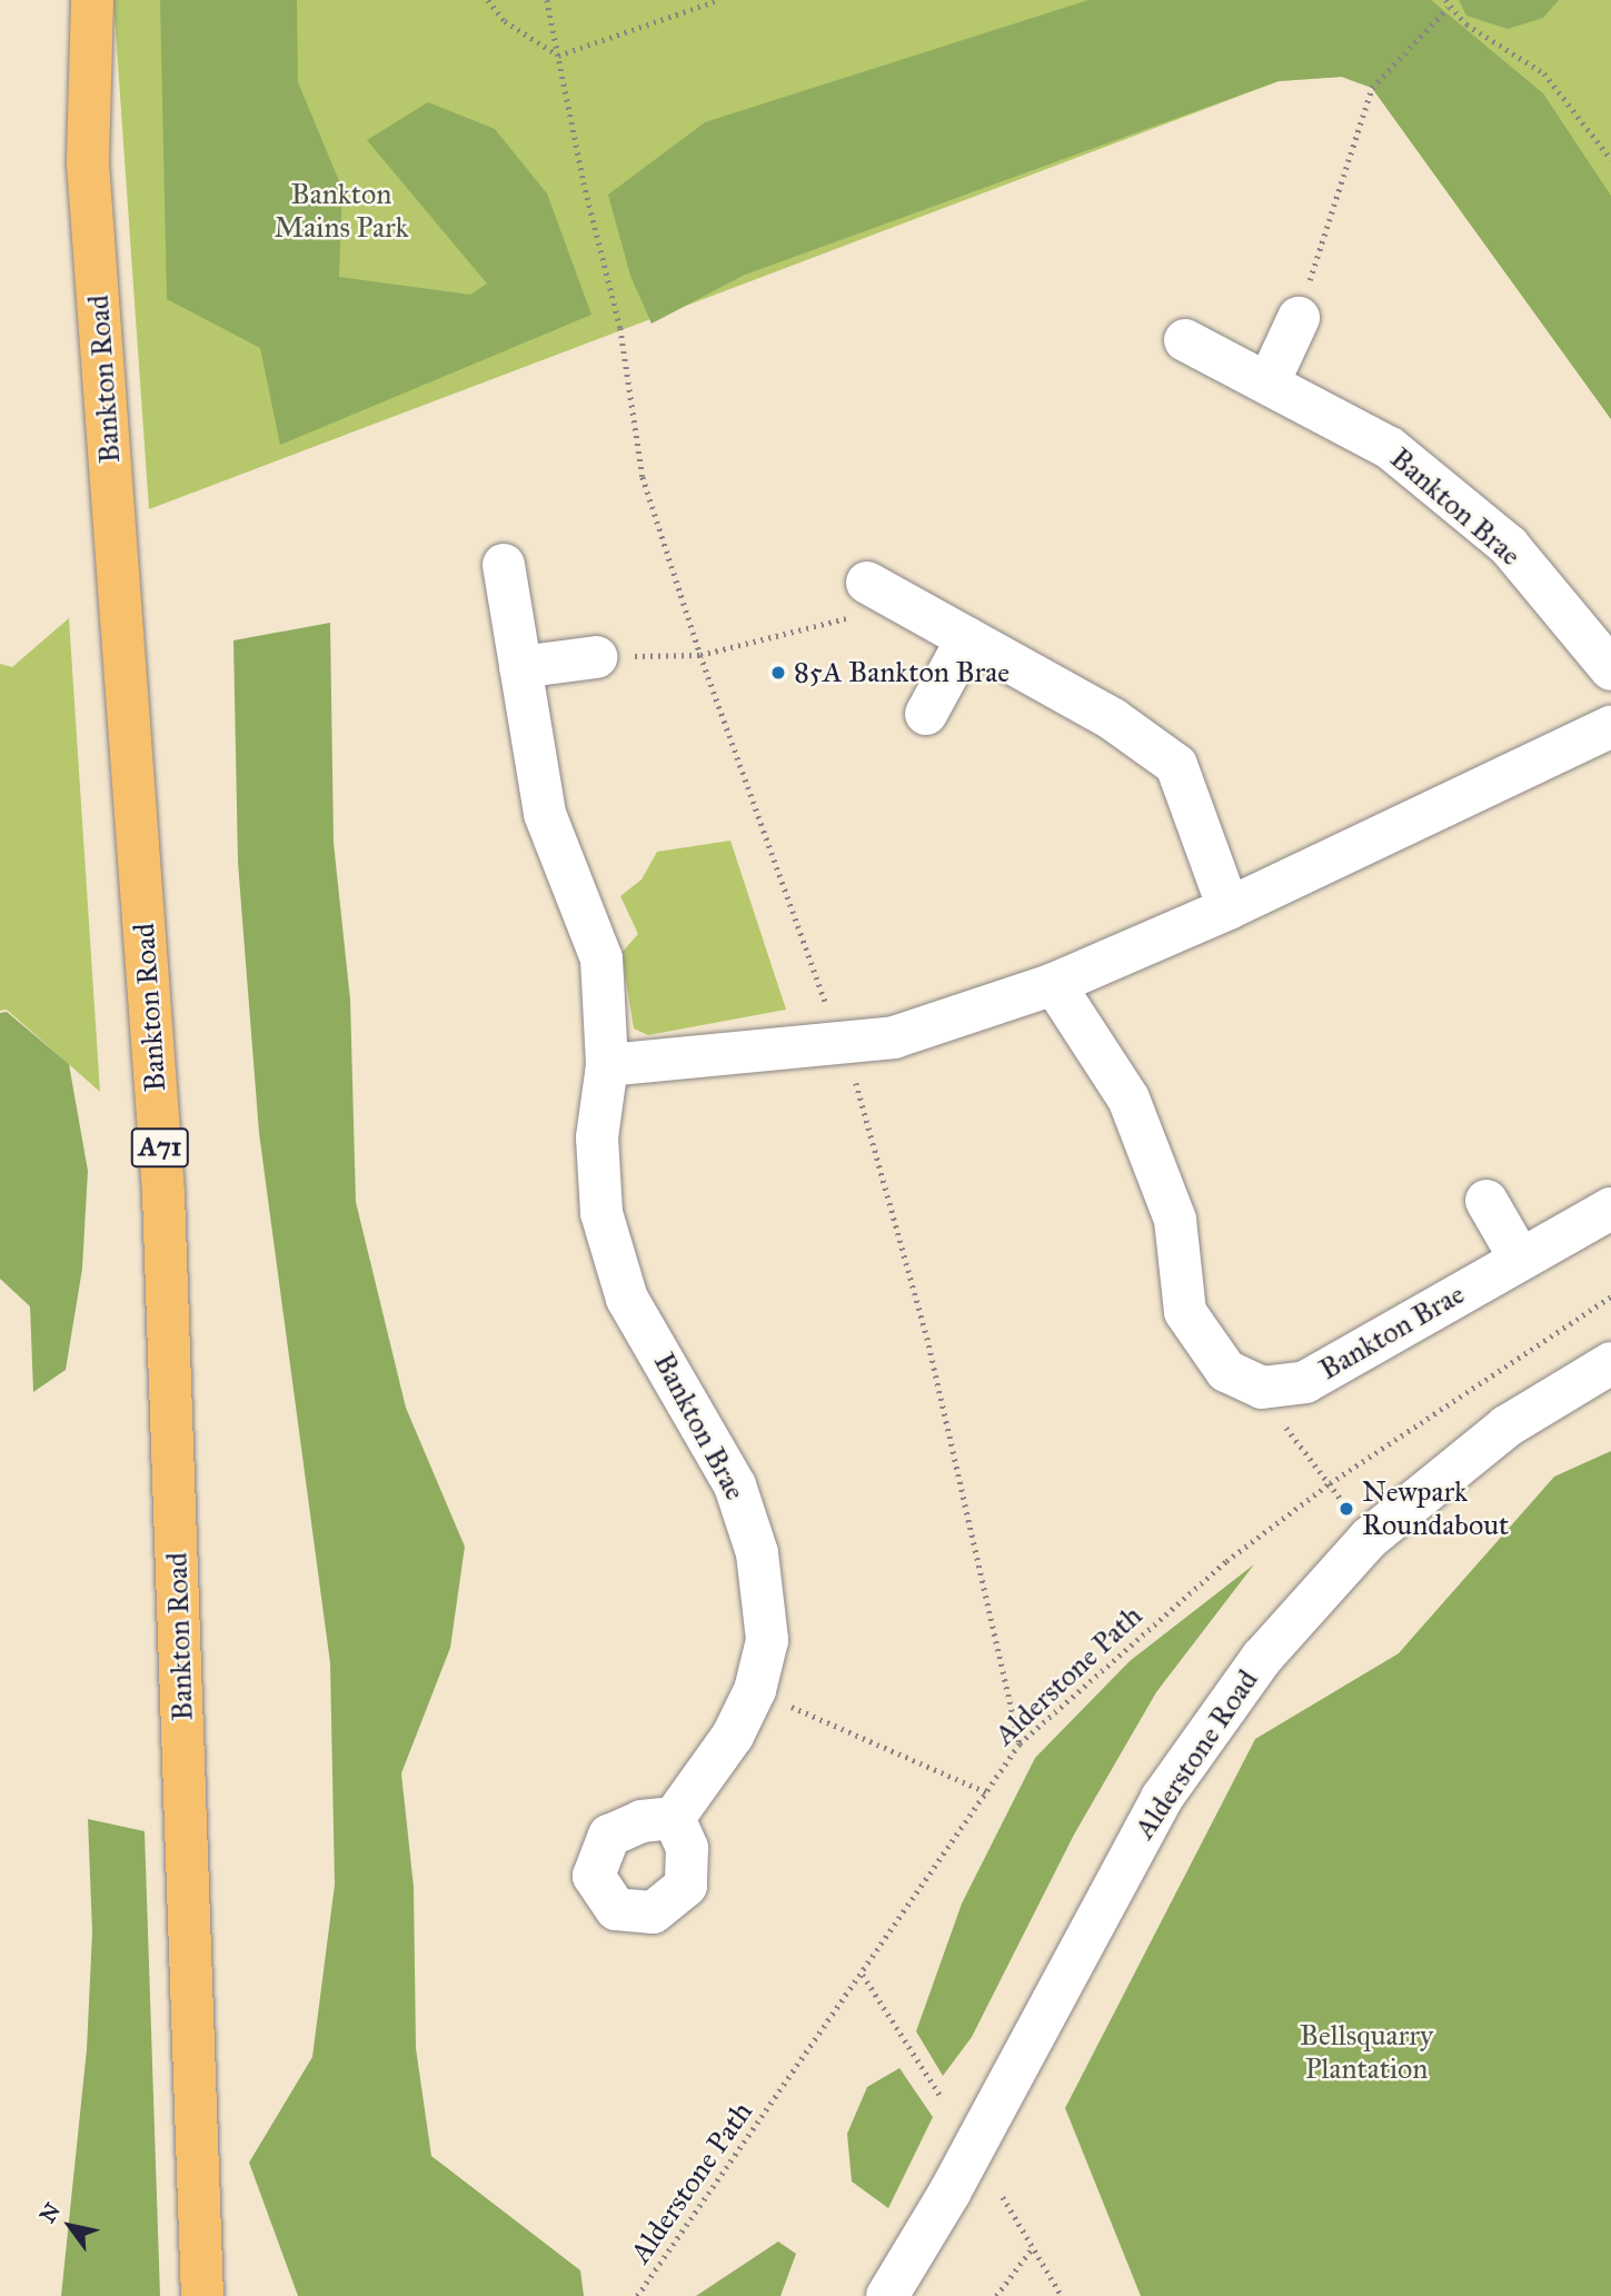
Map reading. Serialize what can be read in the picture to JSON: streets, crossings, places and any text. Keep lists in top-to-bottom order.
{
  "streets": {
    "main road": ["Bankton Road", "A71"],
    "street": ["Bankton Brae", "Alderstone Road"],
    "path": ["Alderstone Path"]
  },
  "parks": ["Bankton Mains Park", "Bellsquarry Plantation"],
  "places": ["85A Bankton Brae", "Newpark Roundabout"],
  "north": "top left"
}
